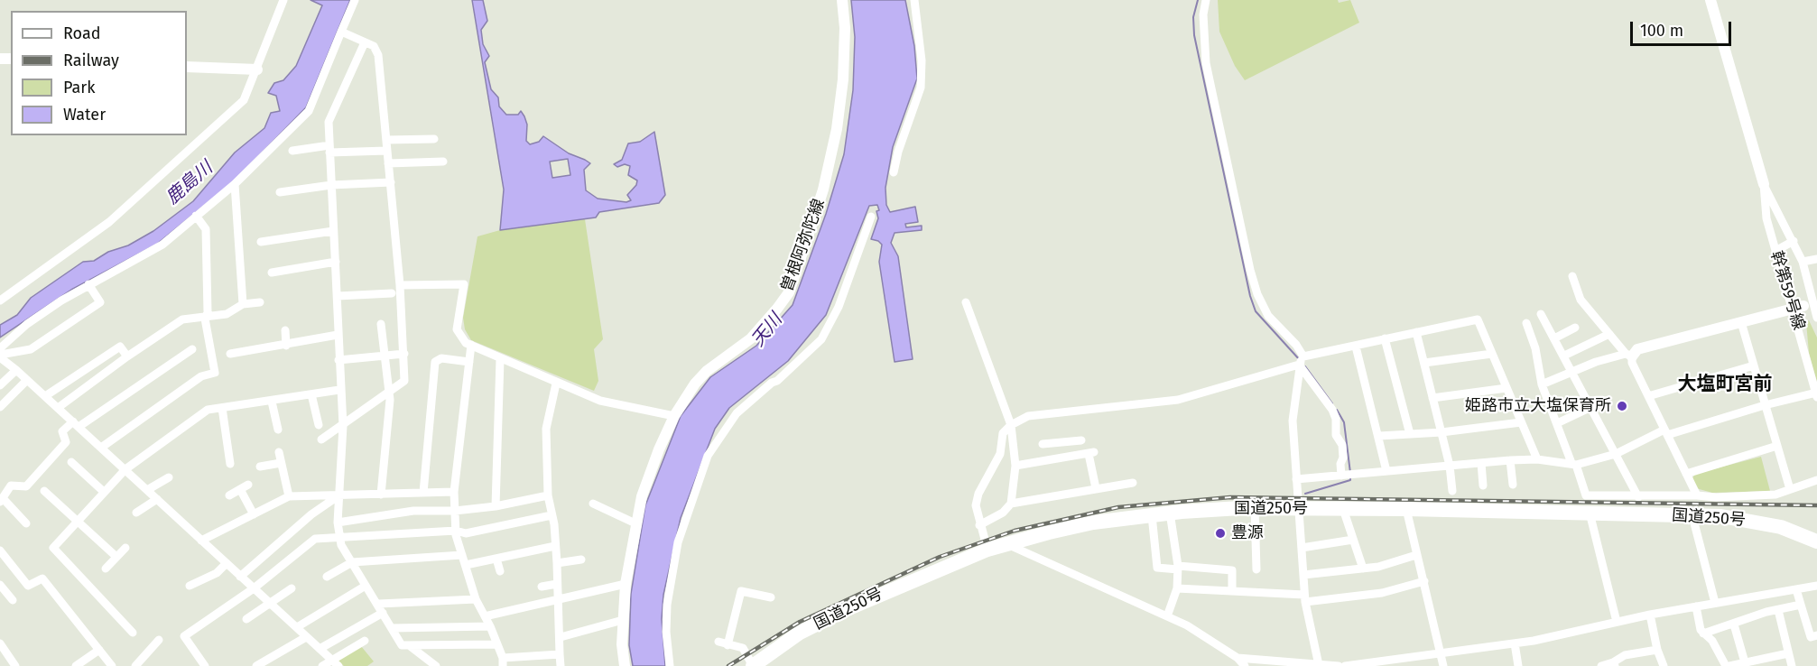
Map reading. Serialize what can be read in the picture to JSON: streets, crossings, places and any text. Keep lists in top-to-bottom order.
{
  "streets": {
    "highway": ["国道250号"],
    "main road": ["曽根阿弥陀線", "幹第59号線"]
  },
  "districts": ["大塩町宮前"],
  "water": ["鹿島川", "天川"],
  "places": ["姫路市立大塩保育所", "豊源"],
  "legend": [
    "Road",
    "Railway",
    "Park",
    "Water"
  ],
  "scale_bar": "100 m"
}
